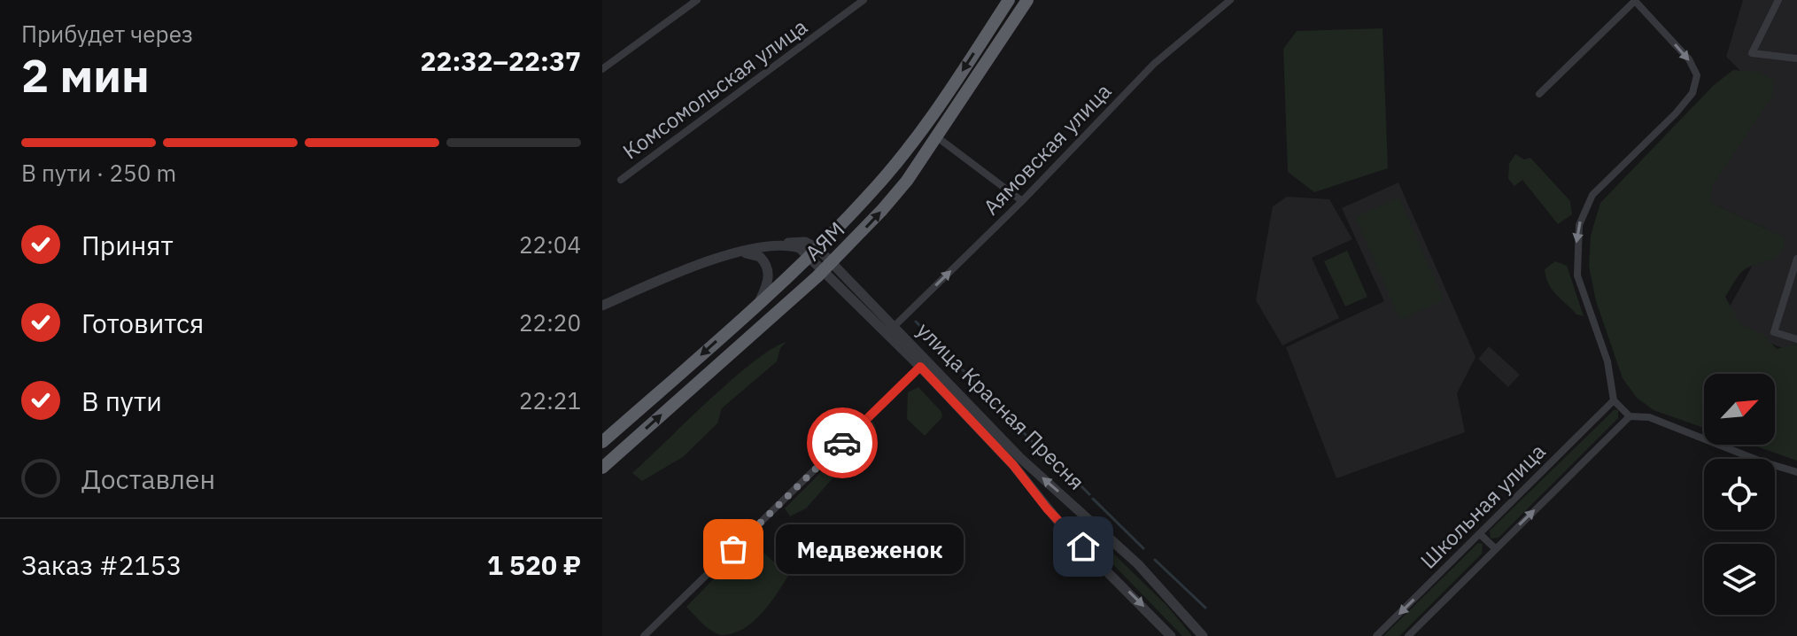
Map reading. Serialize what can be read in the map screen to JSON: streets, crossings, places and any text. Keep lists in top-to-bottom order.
{
  "streets": {
    "highway": ["АЯМ"],
    "street": [
      "Комсомольская улица",
      "Аямовская улица",
      "улица Красная Пресня",
      "Школьная улица"
    ]
  },
  "crossings": [
    ["Аямовская улица", "улица Красная Пресня"],
    ["АЯМ", "улица Красная Пресня"]
  ],
  "one_way": ["Аямовская улица"],
  "places": ["Медвеженок"],
  "north": "top right",
  "page": {
    "heading": ["2 мин", "Прибудет через", "22:32–22:37"],
    "panel": ["Заказ #2153", "1 520 ₽"],
    "bar": "В пути · 250 m",
    "list": [
      ["Принят", "22:04"],
      ["Готовится", "22:20"],
      ["В пути", "22:21"],
      "Доставлен"
    ],
    "bubble": "Медвеженок"
  }
}
